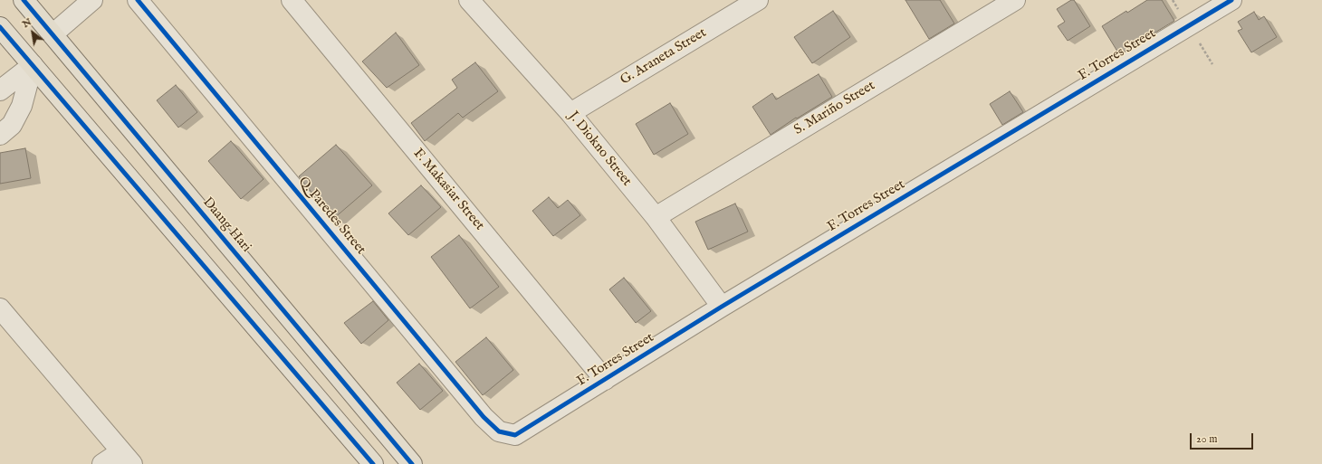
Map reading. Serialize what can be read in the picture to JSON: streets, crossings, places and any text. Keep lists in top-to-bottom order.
{
  "streets": {
    "main road": ["Daang Hari"],
    "street": [
      "F. Torres Street",
      "G. Araneta Street",
      "S. Mariño Street",
      "J. Diokno Street",
      "F. Makasiar Street",
      "Q. Paredes Street"
    ]
  },
  "crossings": [
    ["F. Torres Street", "J. Diokno Street"],
    ["F. Torres Street", "F. Makasiar Street"],
    ["F. Torres Street", "Q. Paredes Street"],
    ["G. Araneta Street", "J. Diokno Street"],
    ["S. Mariño Street", "J. Diokno Street"]
  ],
  "scale_bar": "20 m",
  "north": "top left"
}
